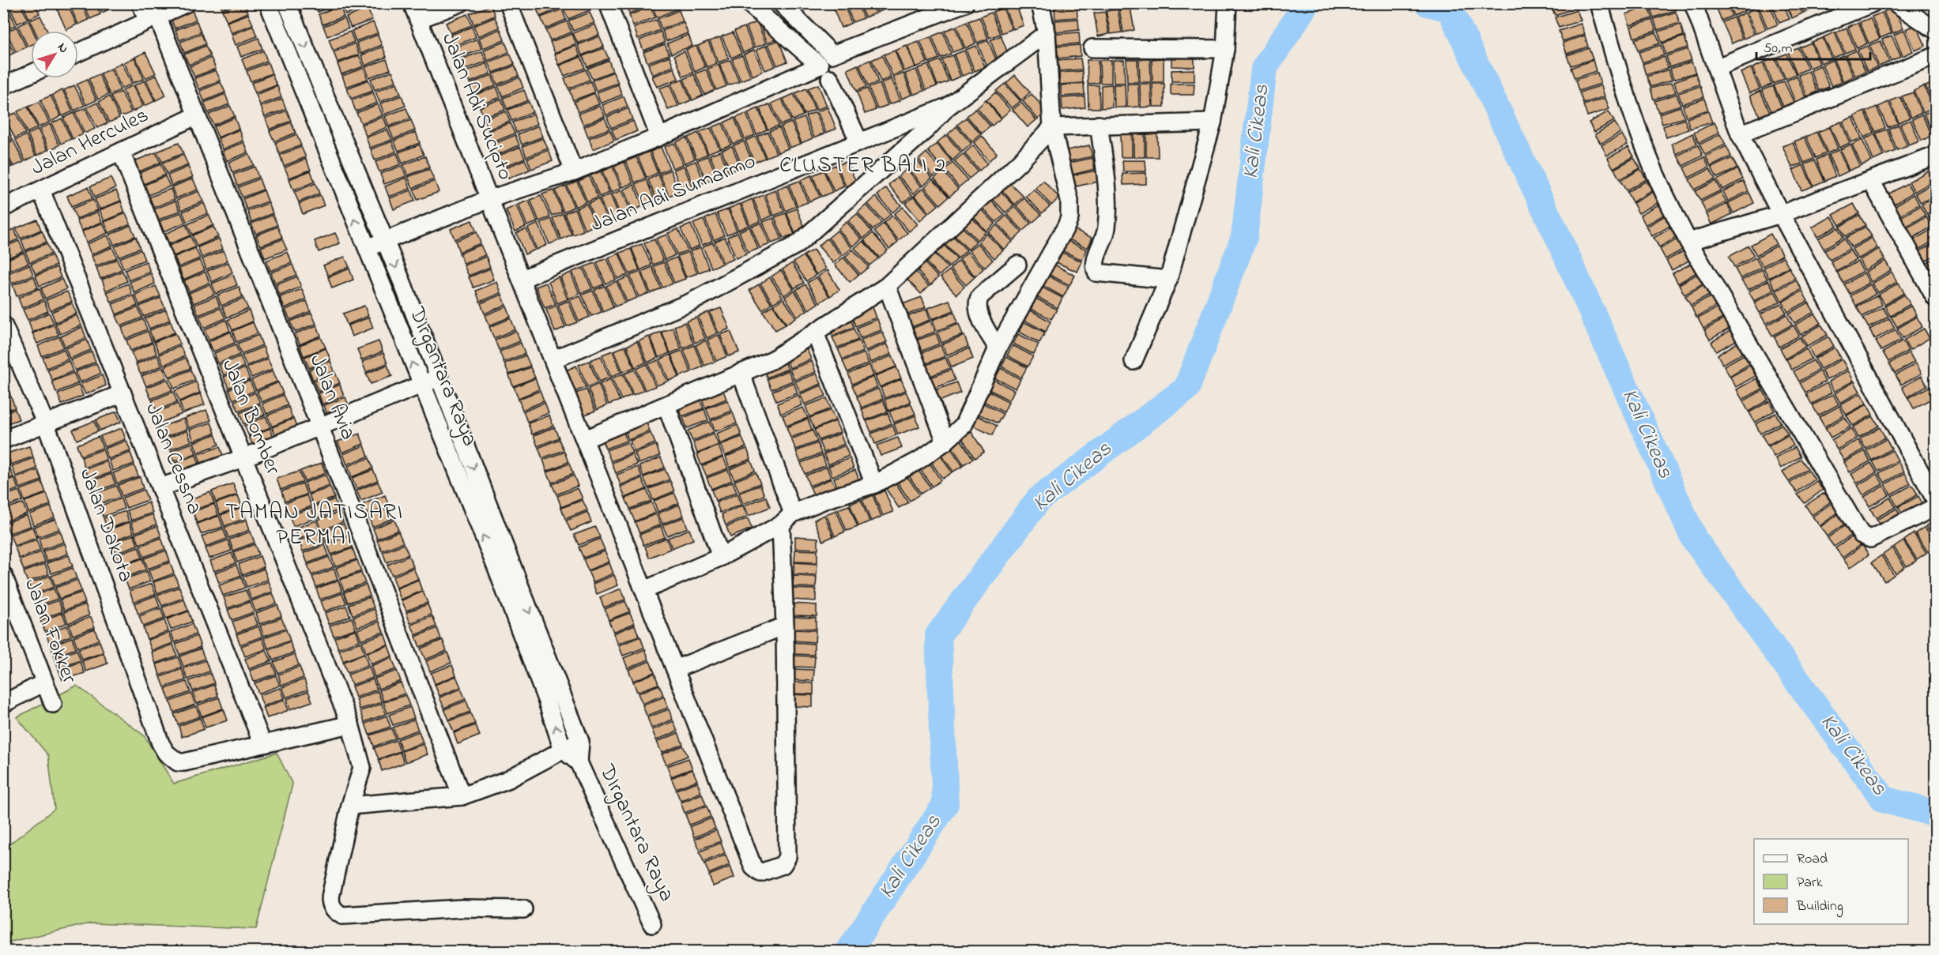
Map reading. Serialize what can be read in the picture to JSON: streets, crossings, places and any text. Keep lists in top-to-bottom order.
{
  "streets": {
    "street": [
      "Jalan Adi Sucipto",
      "Jalan Hercules",
      "Jalan Adi Sumarmo",
      "DIrgantara Raya",
      "Jalan Avia",
      "Jalan Bomber",
      "Jalan Cessna",
      "Jalan Dakota",
      "Jalan Fokker"
    ]
  },
  "crossings": [
    ["Jalan Adi Sucipto", "Jalan Adi Sumarmo"],
    ["Jalan Hercules", "Jalan Avia"],
    ["Jalan Hercules", "Jalan Bomber"],
    ["Jalan Hercules", "Jalan Cessna"],
    ["Jalan Cessna", "Jalan Dakota"]
  ],
  "districts": ["CLUSTER BALI 2", "TAMAN JATISARI PERMAI"],
  "water": ["Kali Cikeas"],
  "legend": ["Road", "Park", "Building"],
  "scale_bar": "50 m",
  "north": "top right"
}
